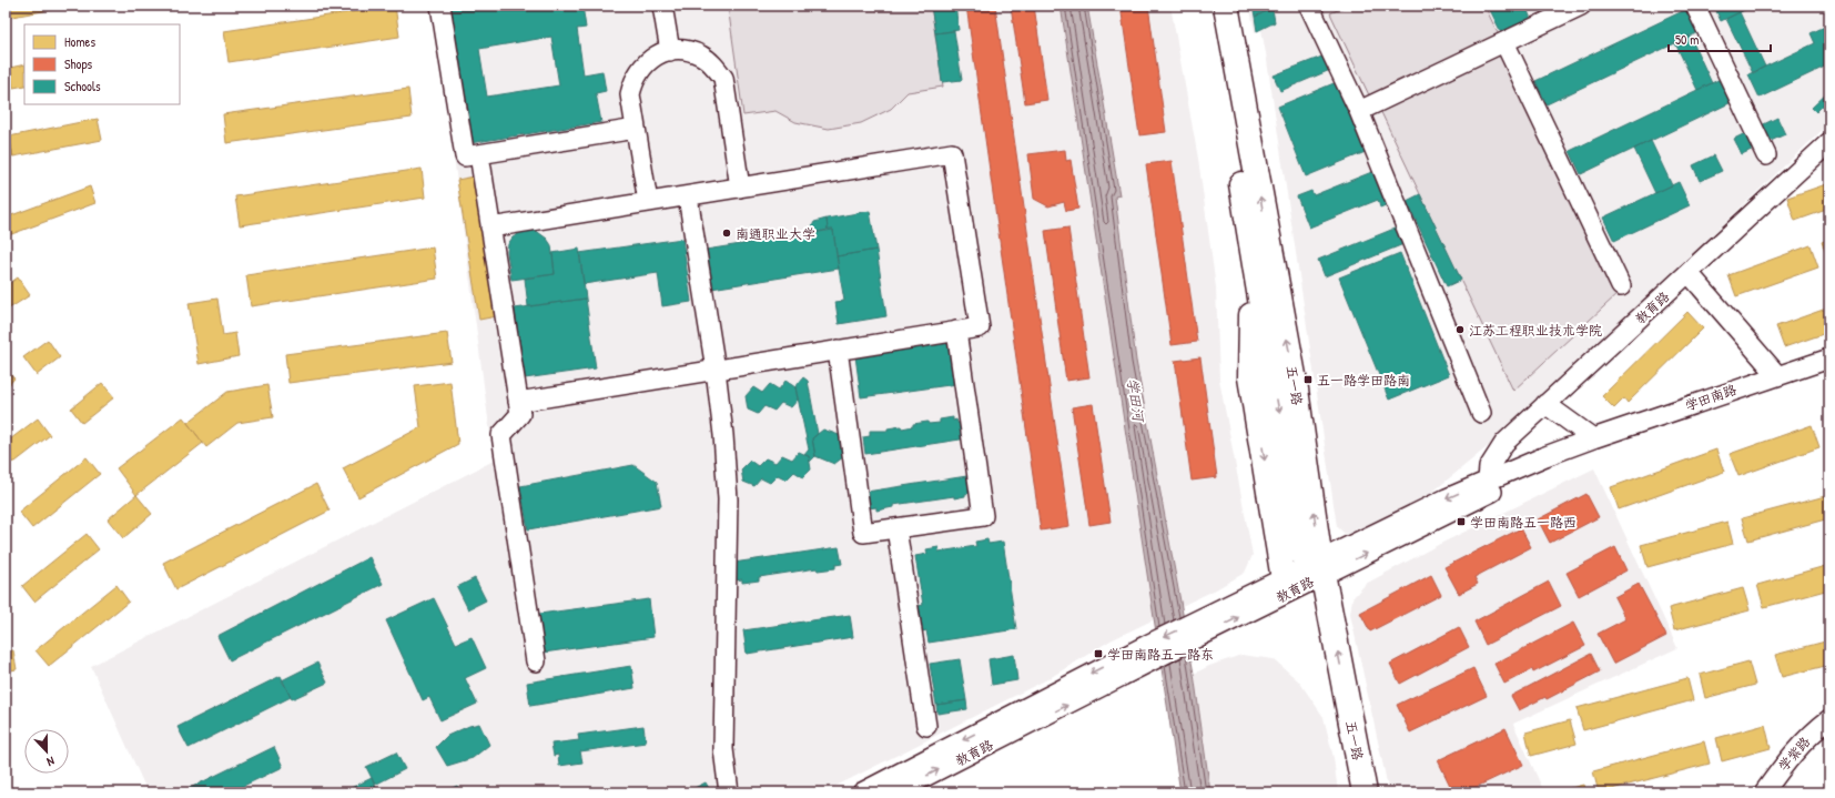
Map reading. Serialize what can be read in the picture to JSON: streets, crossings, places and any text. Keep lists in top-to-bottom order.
{
  "streets": {
    "main road": ["五一路"],
    "street": ["教育路", "学田南路", "学紫路"]
  },
  "crossings": [
    ["教育路", "五一路"],
    ["教育路", "学田南路"]
  ],
  "water": ["学田河"],
  "places": {
    "other": ["南通职业大学", "江苏工程职业技术学院"],
    "transit": ["五一路学田路南", "学田南路五一路西", "学田南路五一路东"]
  },
  "legend": ["Homes", "Shops", "Schools"],
  "scale_bar": "50 m",
  "north": "bottom"
}
